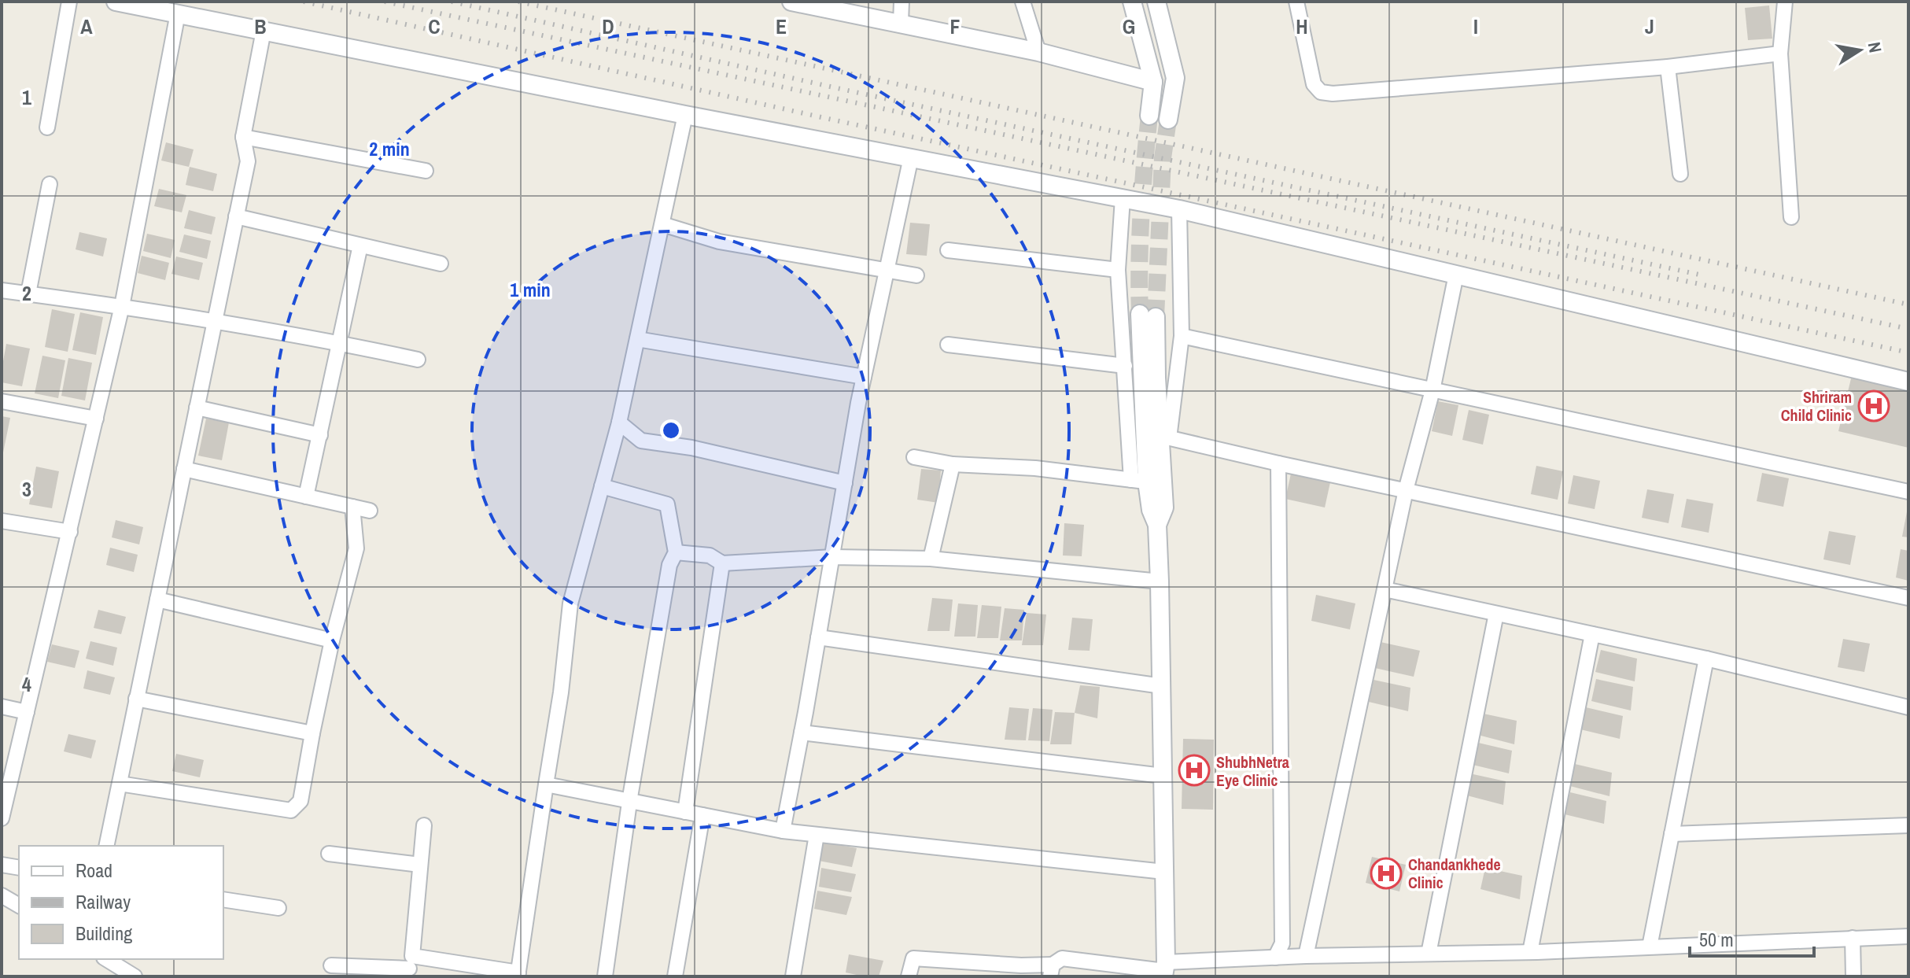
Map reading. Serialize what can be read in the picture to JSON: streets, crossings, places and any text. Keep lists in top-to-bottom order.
{
  "places": {
    "hospital": ["Shriram Child Clinic", "ShubhNetra Eye Clinic", "Chandankhede Clinic"]
  },
  "legend": ["Road", "Railway", "Building"],
  "scale_bar": "50 m",
  "north": "right",
  "grid": {
    "columns": [
      "A",
      "B",
      "C",
      "D",
      "E",
      "F",
      "G",
      "H",
      "I",
      "J"
    ],
    "rows": [
      "1",
      "2",
      "3",
      "4"
    ]
  },
  "rings": ["2 min", "1 min"]
}
